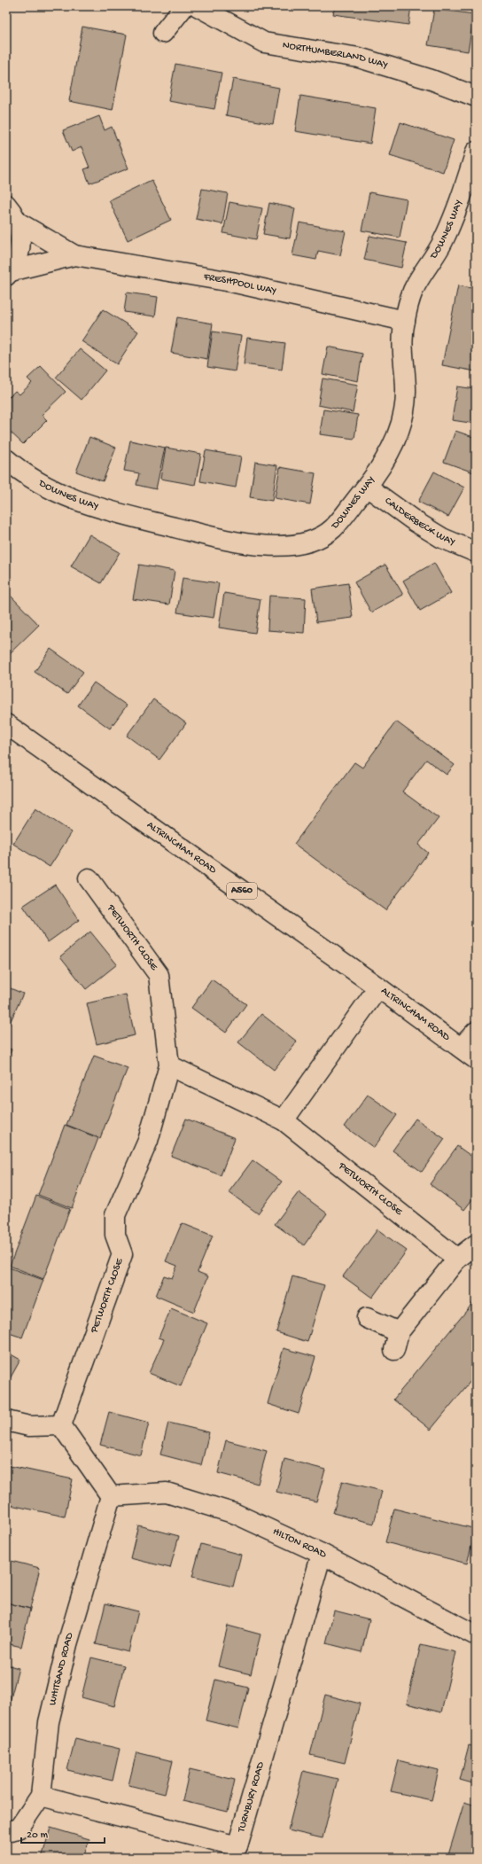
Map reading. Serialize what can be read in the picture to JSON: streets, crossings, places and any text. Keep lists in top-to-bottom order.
{
  "streets": {
    "street": [
      "NORTHUMBERLAND WAY",
      "DOWNES WAY",
      "FRESHPOOL WAY",
      "CALDERBECK WAY",
      "ALTRINCHAM ROAD",
      "A560",
      "PETWORTH CLOSE",
      "HILTON ROAD",
      "WHITSAND ROAD",
      "TURNBURY ROAD"
    ]
  },
  "crossings": [
    ["DOWNES WAY", "FRESHPOOL WAY"],
    ["DOWNES WAY", "CALDERBECK WAY"],
    ["HILTON ROAD", "WHITSAND ROAD"],
    ["HILTON ROAD", "TURNBURY ROAD"],
    ["WHITSAND ROAD", "TURNBURY ROAD"]
  ],
  "scale_bar": "20 m"
}
